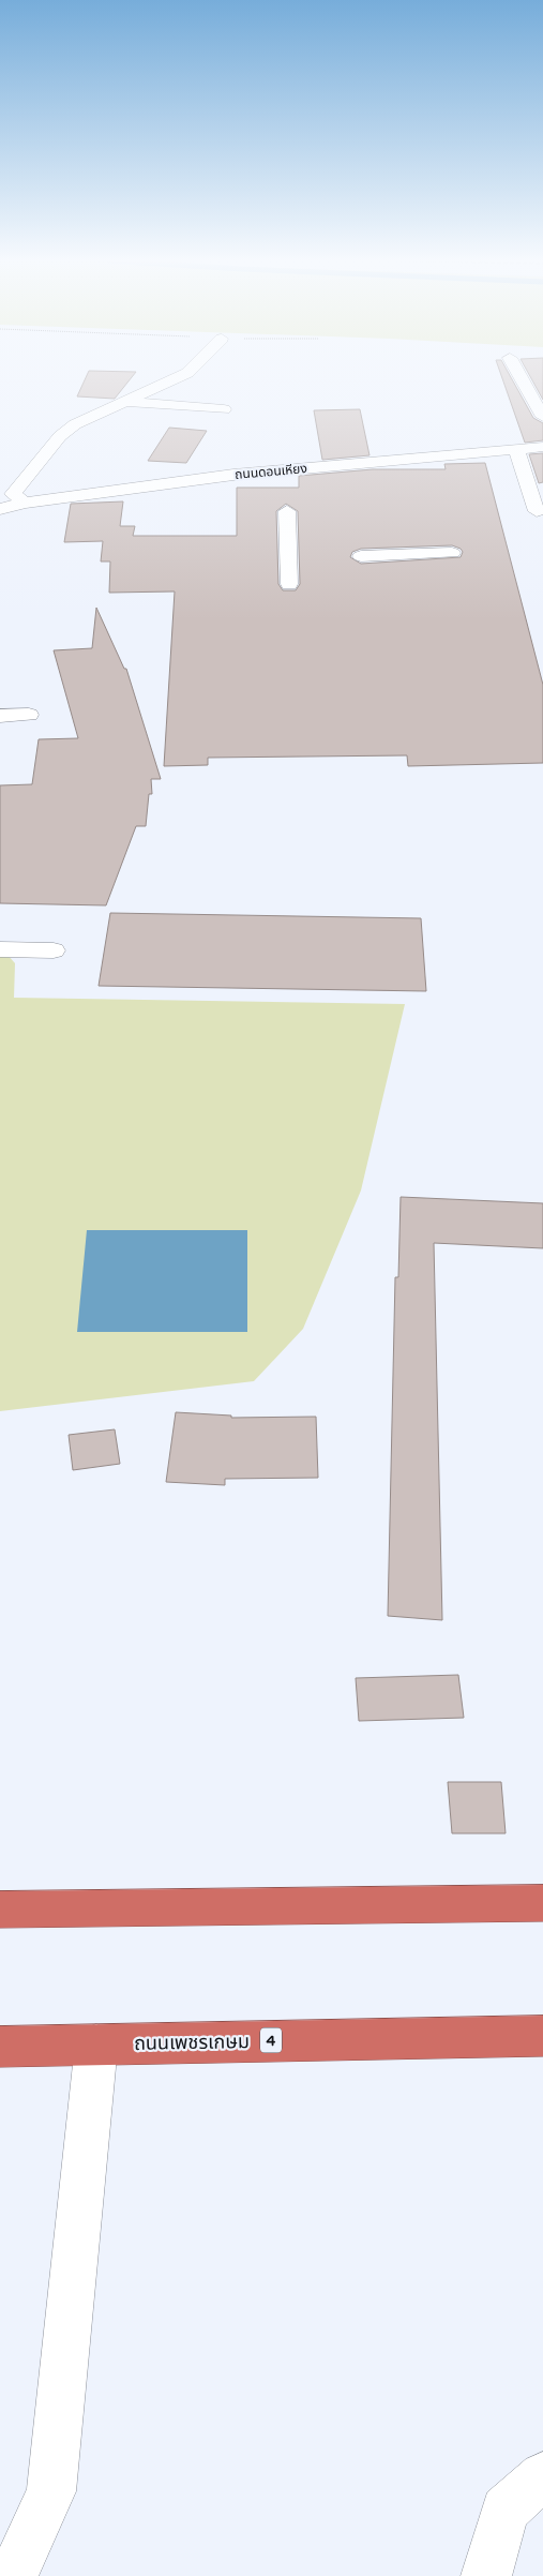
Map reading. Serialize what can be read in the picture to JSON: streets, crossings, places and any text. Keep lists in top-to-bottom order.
{
  "streets": {
    "highway": ["4", "ถนนเพชรเกษม"],
    "street": ["ถนนดอนเหียง"]
  }
}
